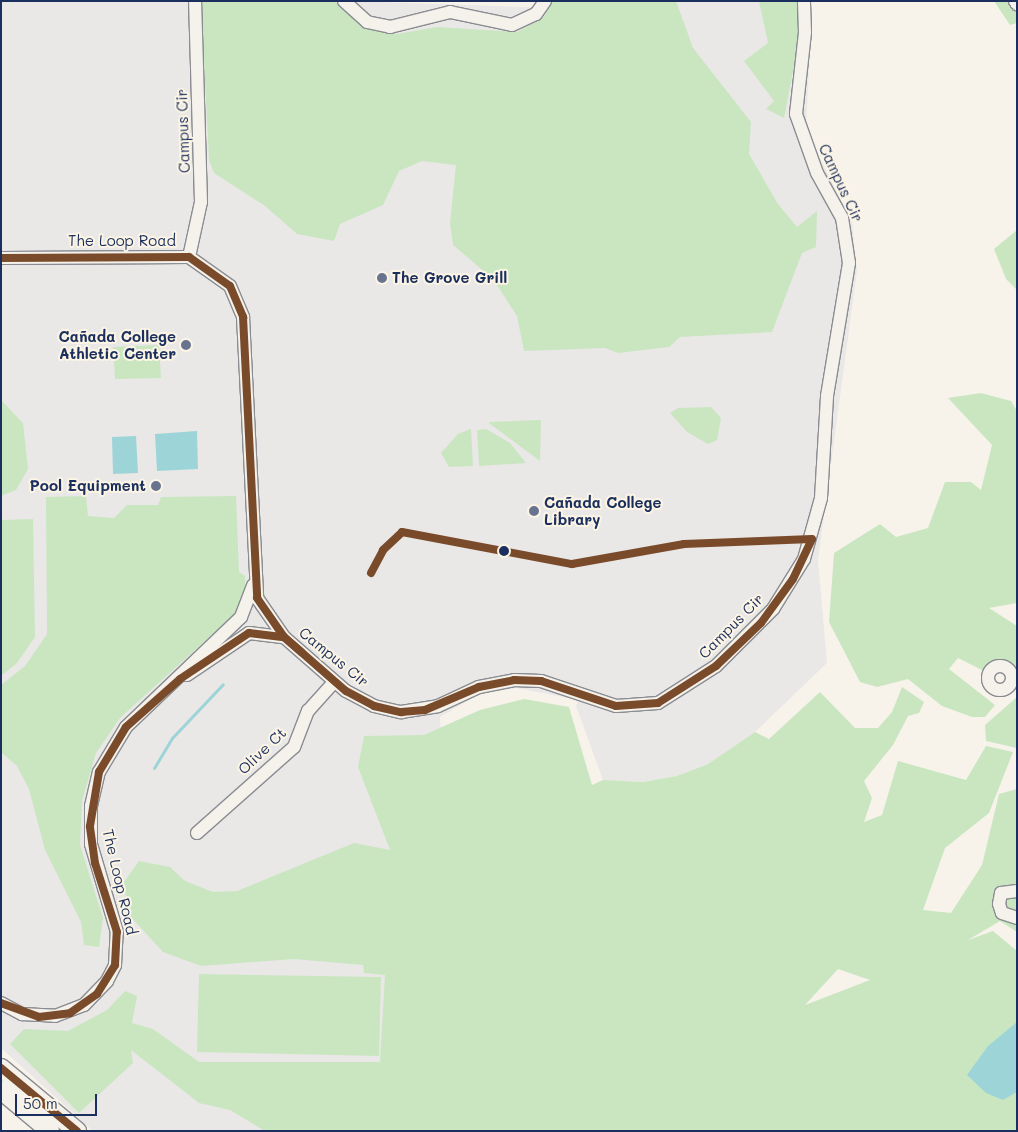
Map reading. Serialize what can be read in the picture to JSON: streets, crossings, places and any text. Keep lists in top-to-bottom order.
{
  "streets": {
    "street": ["Campus Cir", "The Loop Road", "Olive Ct"]
  },
  "crossings": [
    ["Campus Cir", "The Loop Road"],
    ["Campus Cir", "Olive Ct"]
  ],
  "places": [
    "The Grove Grill",
    "Cañada College Athletic Center",
    "Pool Equipment",
    "Cañada College Library"
  ],
  "scale_bar": "50 m"
}
